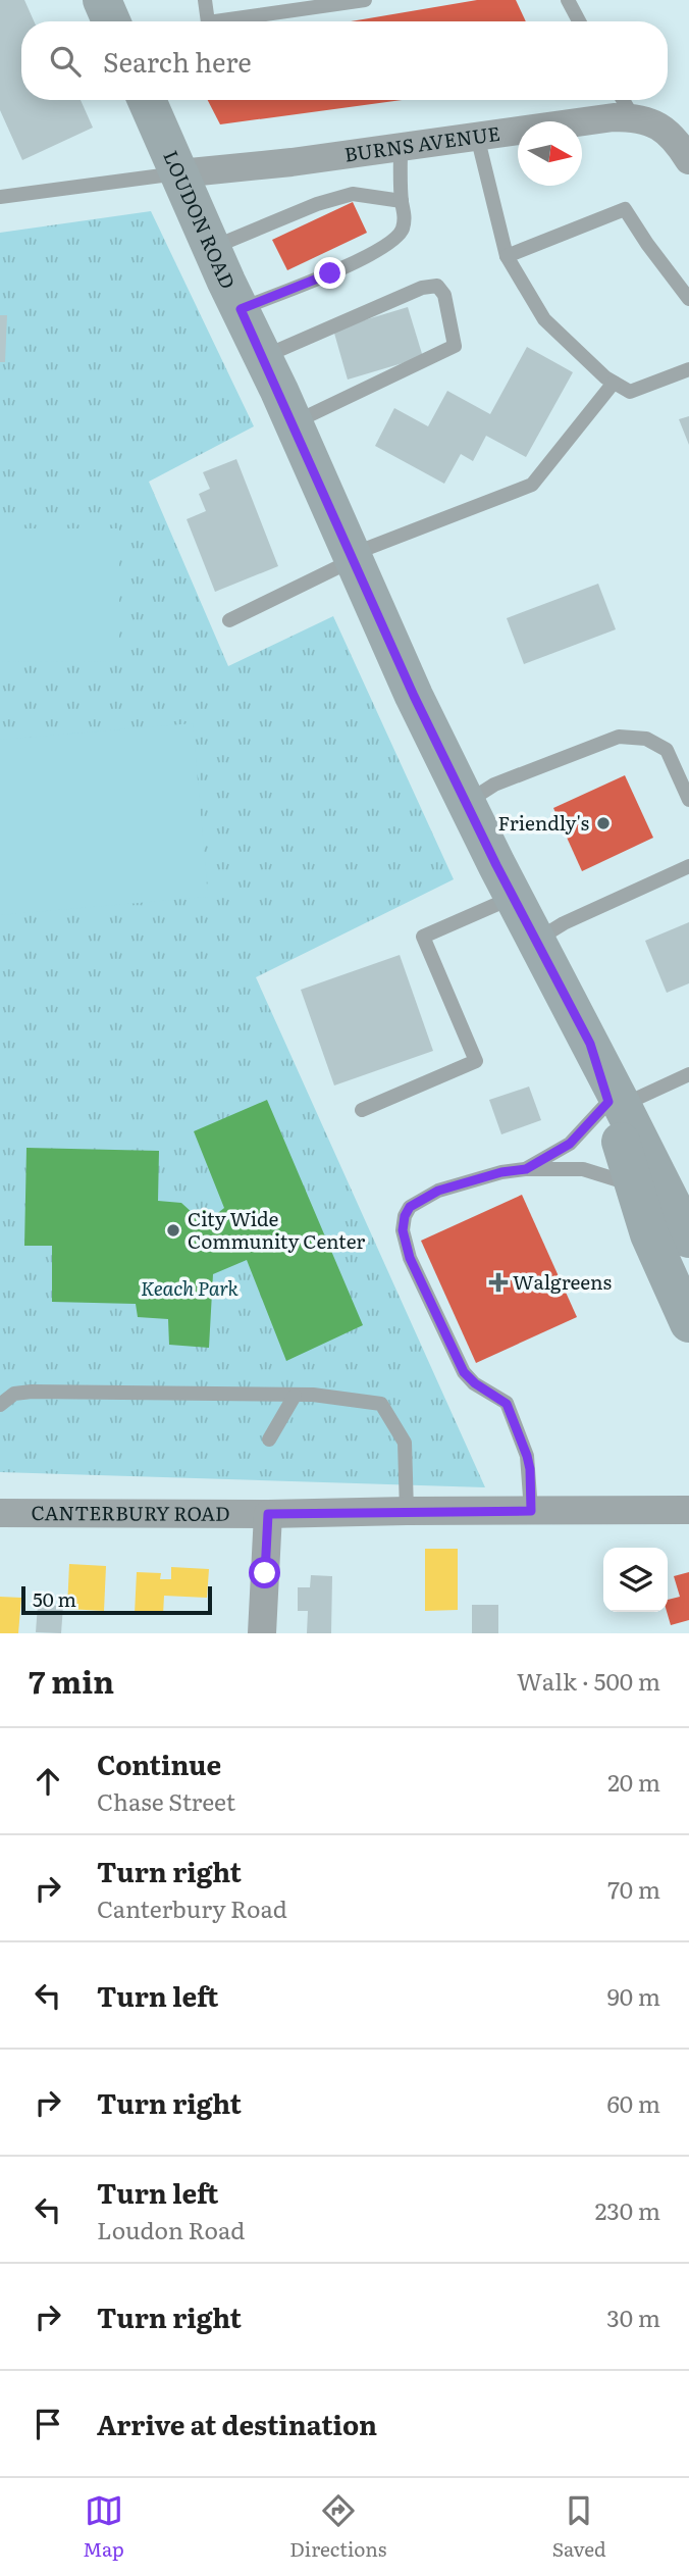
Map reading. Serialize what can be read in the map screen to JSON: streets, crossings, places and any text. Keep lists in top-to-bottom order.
{
  "streets": {
    "main road": ["LOUDON ROAD"],
    "street": ["BURNS AVENUE", "CANTERBURY ROAD"]
  },
  "crossings": [
    ["BURNS AVENUE", "LOUDON ROAD"]
  ],
  "parks": ["Keach Park"],
  "places": {
    "other": ["Friendly's", "City Wide Community Center"],
    "health": ["Walgreens"]
  },
  "scale_bar": "50 m",
  "north": "right",
  "page": {
    "search": "Search here",
    "scale": "50 m",
    "heading": ["7 min", "Walk · 500 m"],
    "list": [
      ["Continue", "Chase Street", "20 m"],
      ["Turn right", "Canterbury Road", "70 m"],
      ["Turn left", "90 m"],
      ["Turn right", "60 m"],
      ["Turn left", "Loudon Road", "230 m"],
      ["Turn right", "30 m"],
      "Arrive at destination"
    ],
    "nav": ["Map", "Directions", "Saved"]
  }
}
